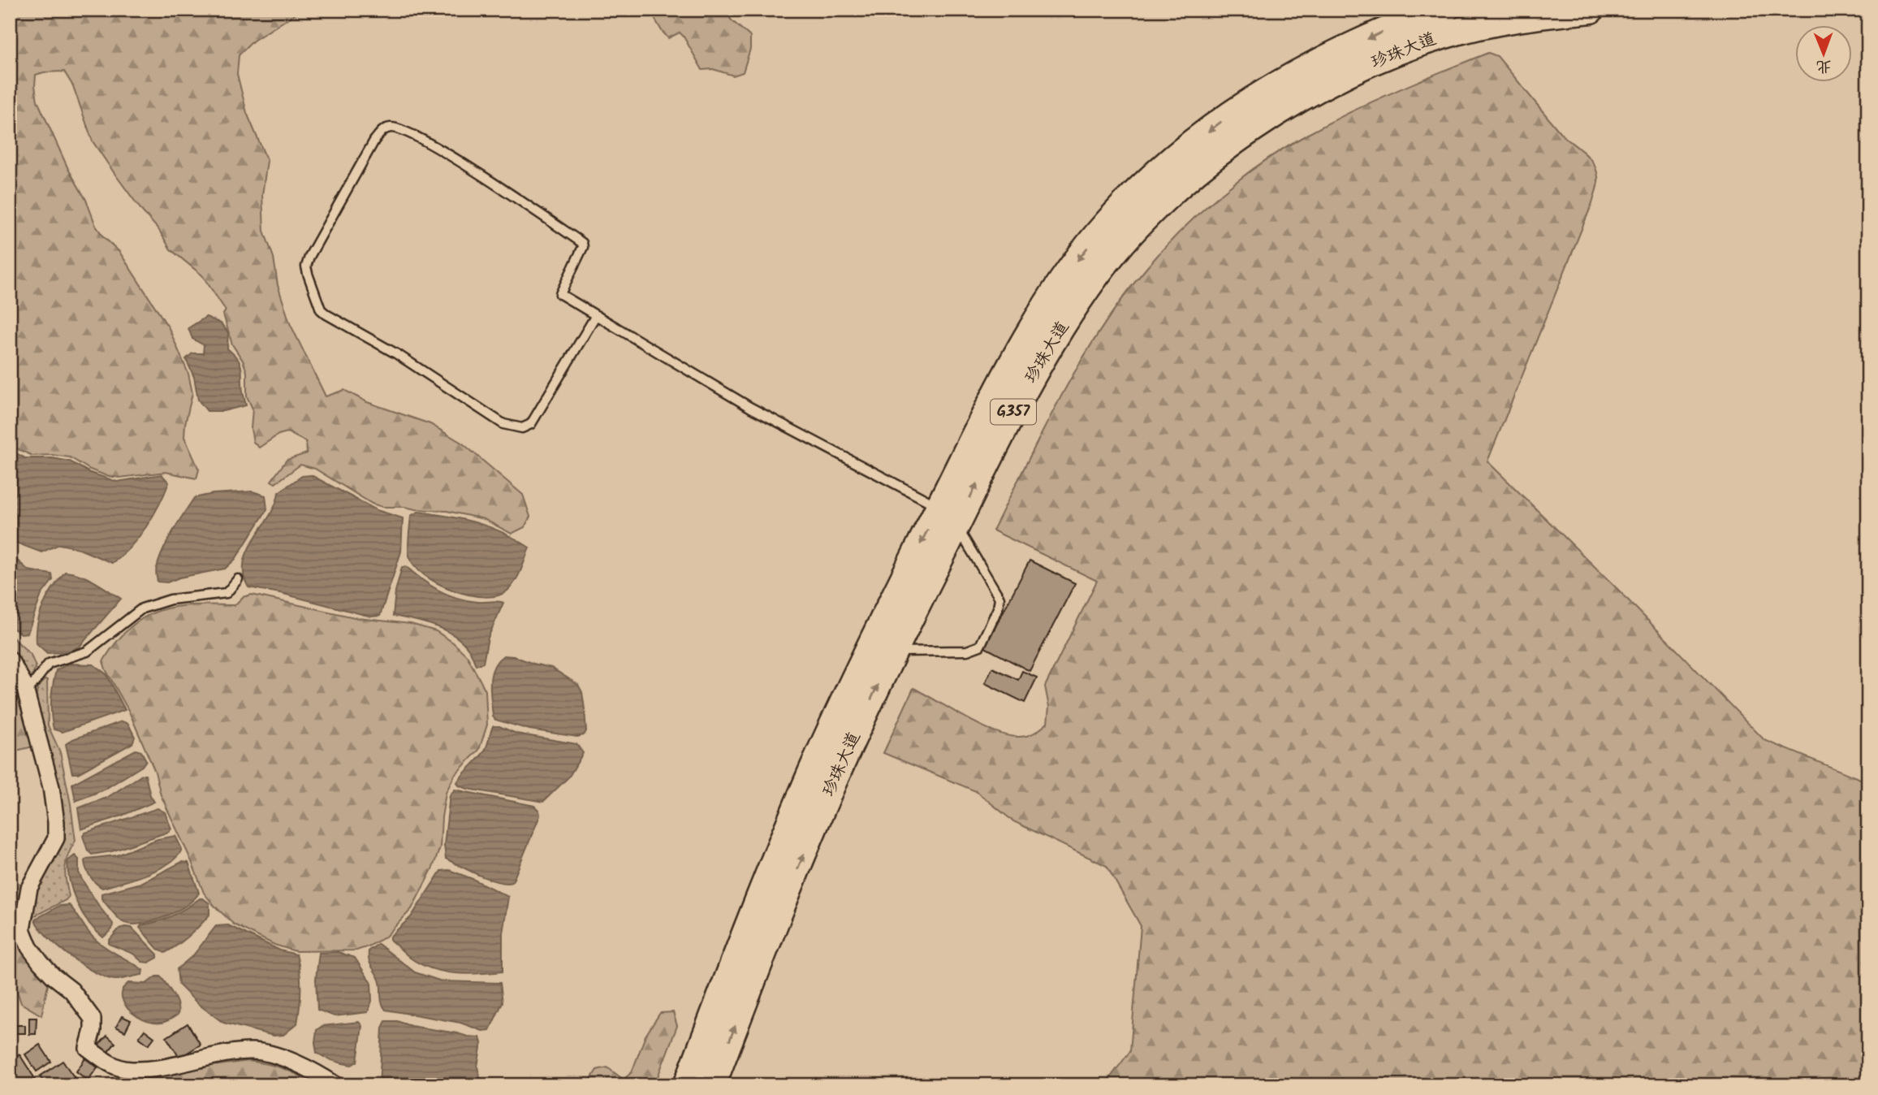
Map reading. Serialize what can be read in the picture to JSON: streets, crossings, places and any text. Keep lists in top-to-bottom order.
{
  "streets": {
    "highway": ["珍珠大道", "G357"]
  },
  "north": "bottom"
}
